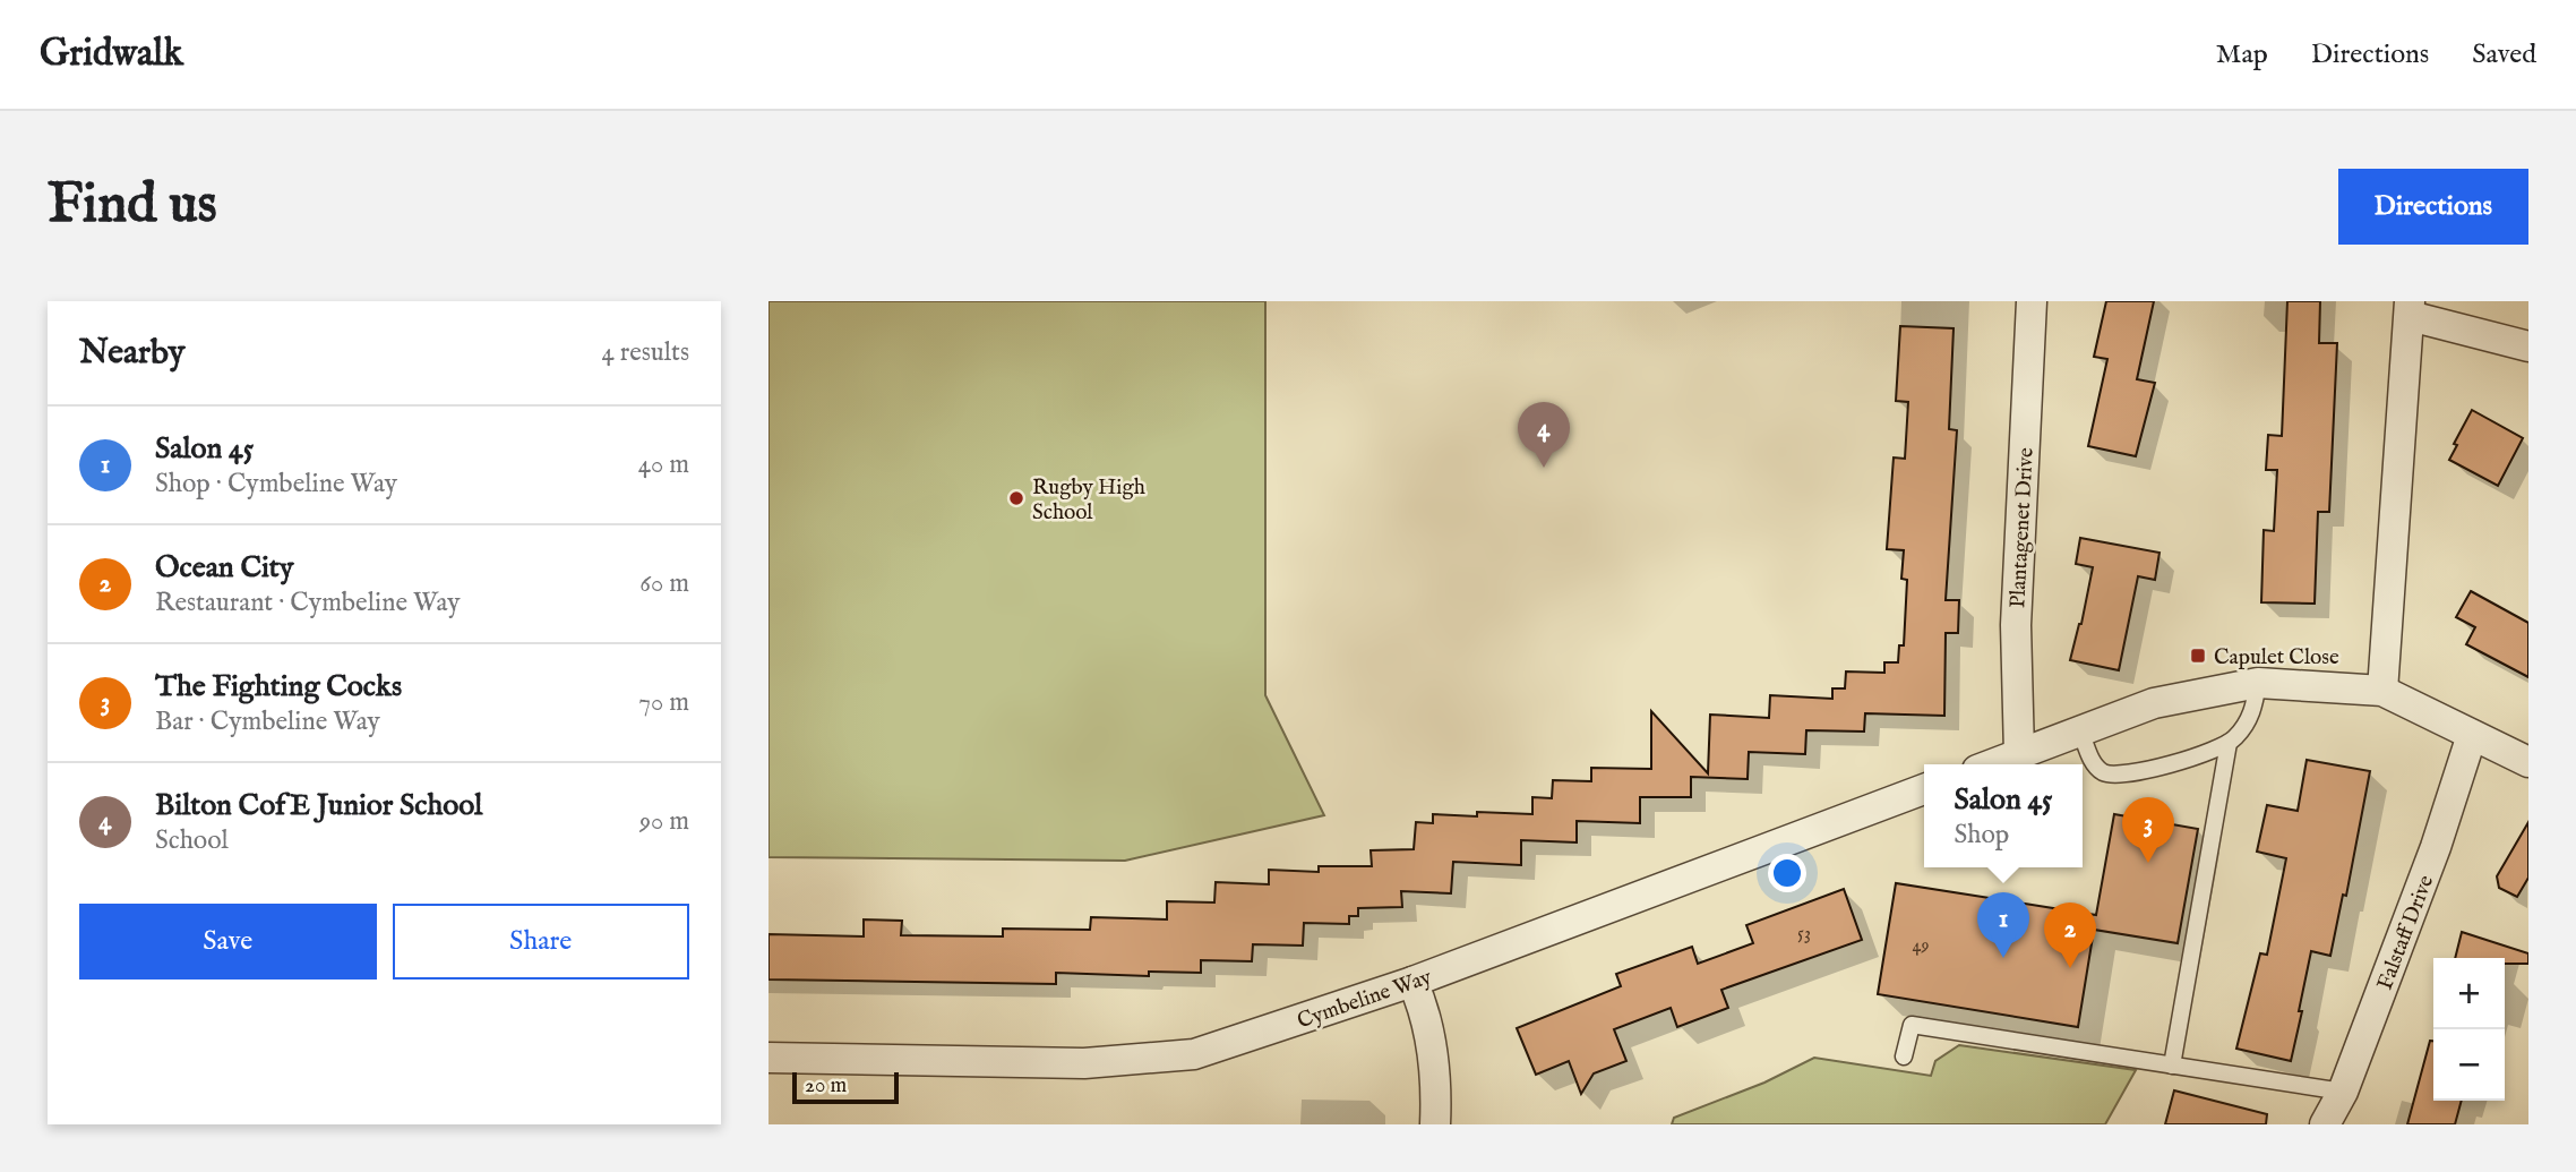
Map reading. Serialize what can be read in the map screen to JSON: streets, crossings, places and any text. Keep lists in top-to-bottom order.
{
  "streets": {
    "street": ["Plantagenet Drive", "Falstaff Drive", "Cymbeline Way"]
  },
  "places": {
    "other": ["Rugby High School"],
    "transit": ["Capulet Close"]
  },
  "house_numbers": ["53", "49"],
  "scale_bar": "20 m",
  "page": {
    "header": "Gridwalk",
    "nav": ["Map", "Directions", "Saved"],
    "buttons": [
      "Directions",
      ["Save", "Share"]
    ],
    "title": "Find us",
    "heading": ["Nearby", "4 results"],
    "pins": [
      "4",
      "3",
      "1",
      "2"
    ],
    "list": [
      {
        "mark": "1",
        "name": "Salon 45",
        "note": "Shop · Cymbeline Way",
        "value": "40 m"
      },
      {
        "mark": "2",
        "name": "Ocean City",
        "note": "Restaurant · Cymbeline Way",
        "value": "60 m"
      },
      {
        "mark": "3",
        "name": "The Fighting Cocks",
        "note": "Bar · Cymbeline Way",
        "value": "70 m"
      },
      {
        "mark": "4",
        "name": "Bilton CofE Junior School",
        "note": "School",
        "value": "90 m"
      }
    ],
    "popup": ["Salon 45", "Shop"],
    "map_buttons": ["+", "−"],
    "scale": "20 m"
  }
}
